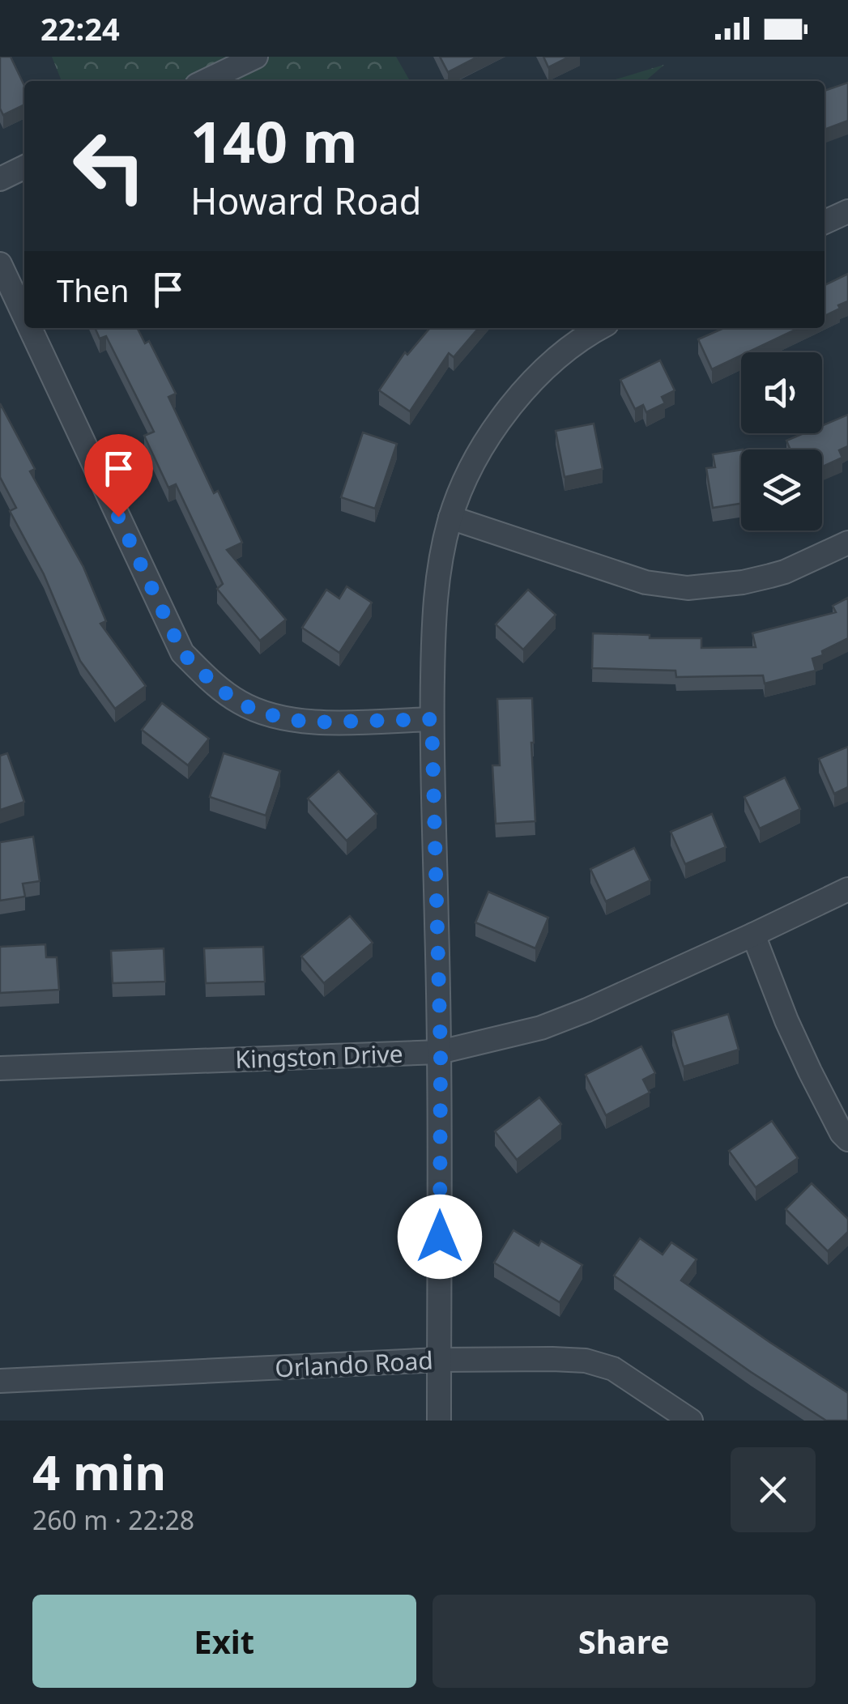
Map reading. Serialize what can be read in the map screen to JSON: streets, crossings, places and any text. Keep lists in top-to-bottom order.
{
  "streets": {
    "street": ["Kingston Drive", "Orlando Road"]
  },
  "page": {
    "status": "22:24",
    "turn": ["140 m", "Howard Road"],
    "then": "Then",
    "heading": ["4 min", "260 m · 22:28"],
    "buttons": ["Exit", "Share"]
  }
}
